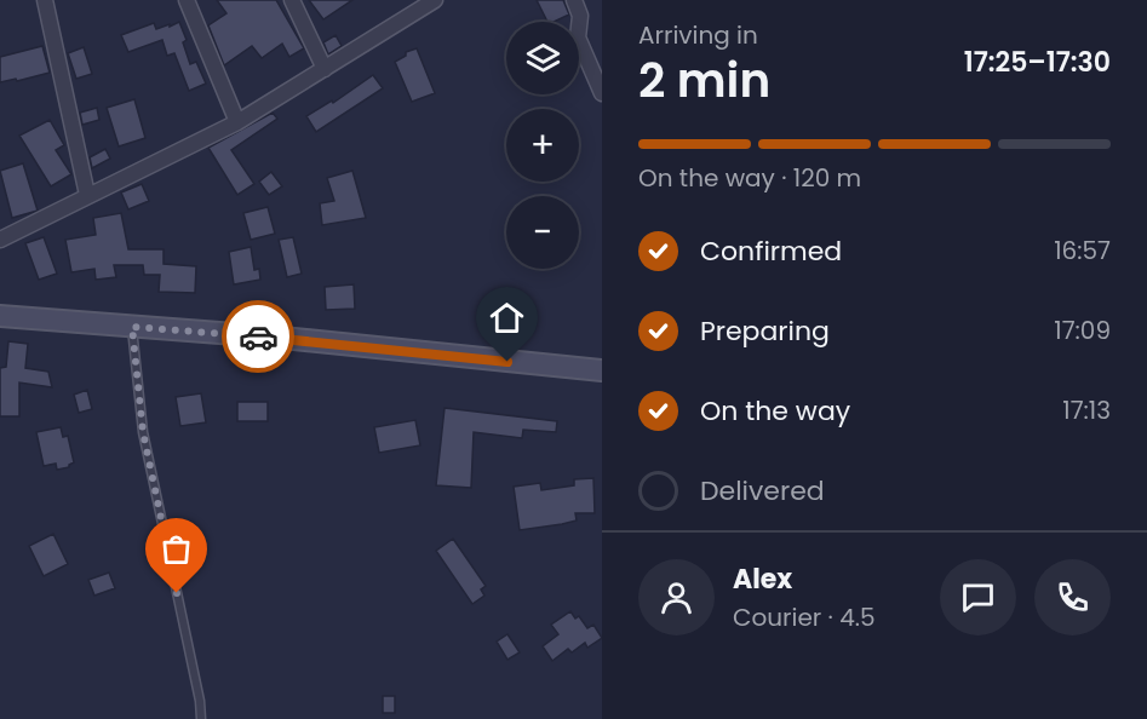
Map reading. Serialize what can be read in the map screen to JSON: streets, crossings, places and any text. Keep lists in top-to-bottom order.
{
  "page": {
    "heading": ["2 min", "Arriving in", "17:25–17:30"],
    "panel": ["Alex", "Courier · 4.5"],
    "map_buttons": ["+", "−"],
    "bar": "On the way · 120 m",
    "list": [
      ["Confirmed", "16:57"],
      ["Preparing", "17:09"],
      ["On the way", "17:13"],
      "Delivered"
    ]
  }
}
